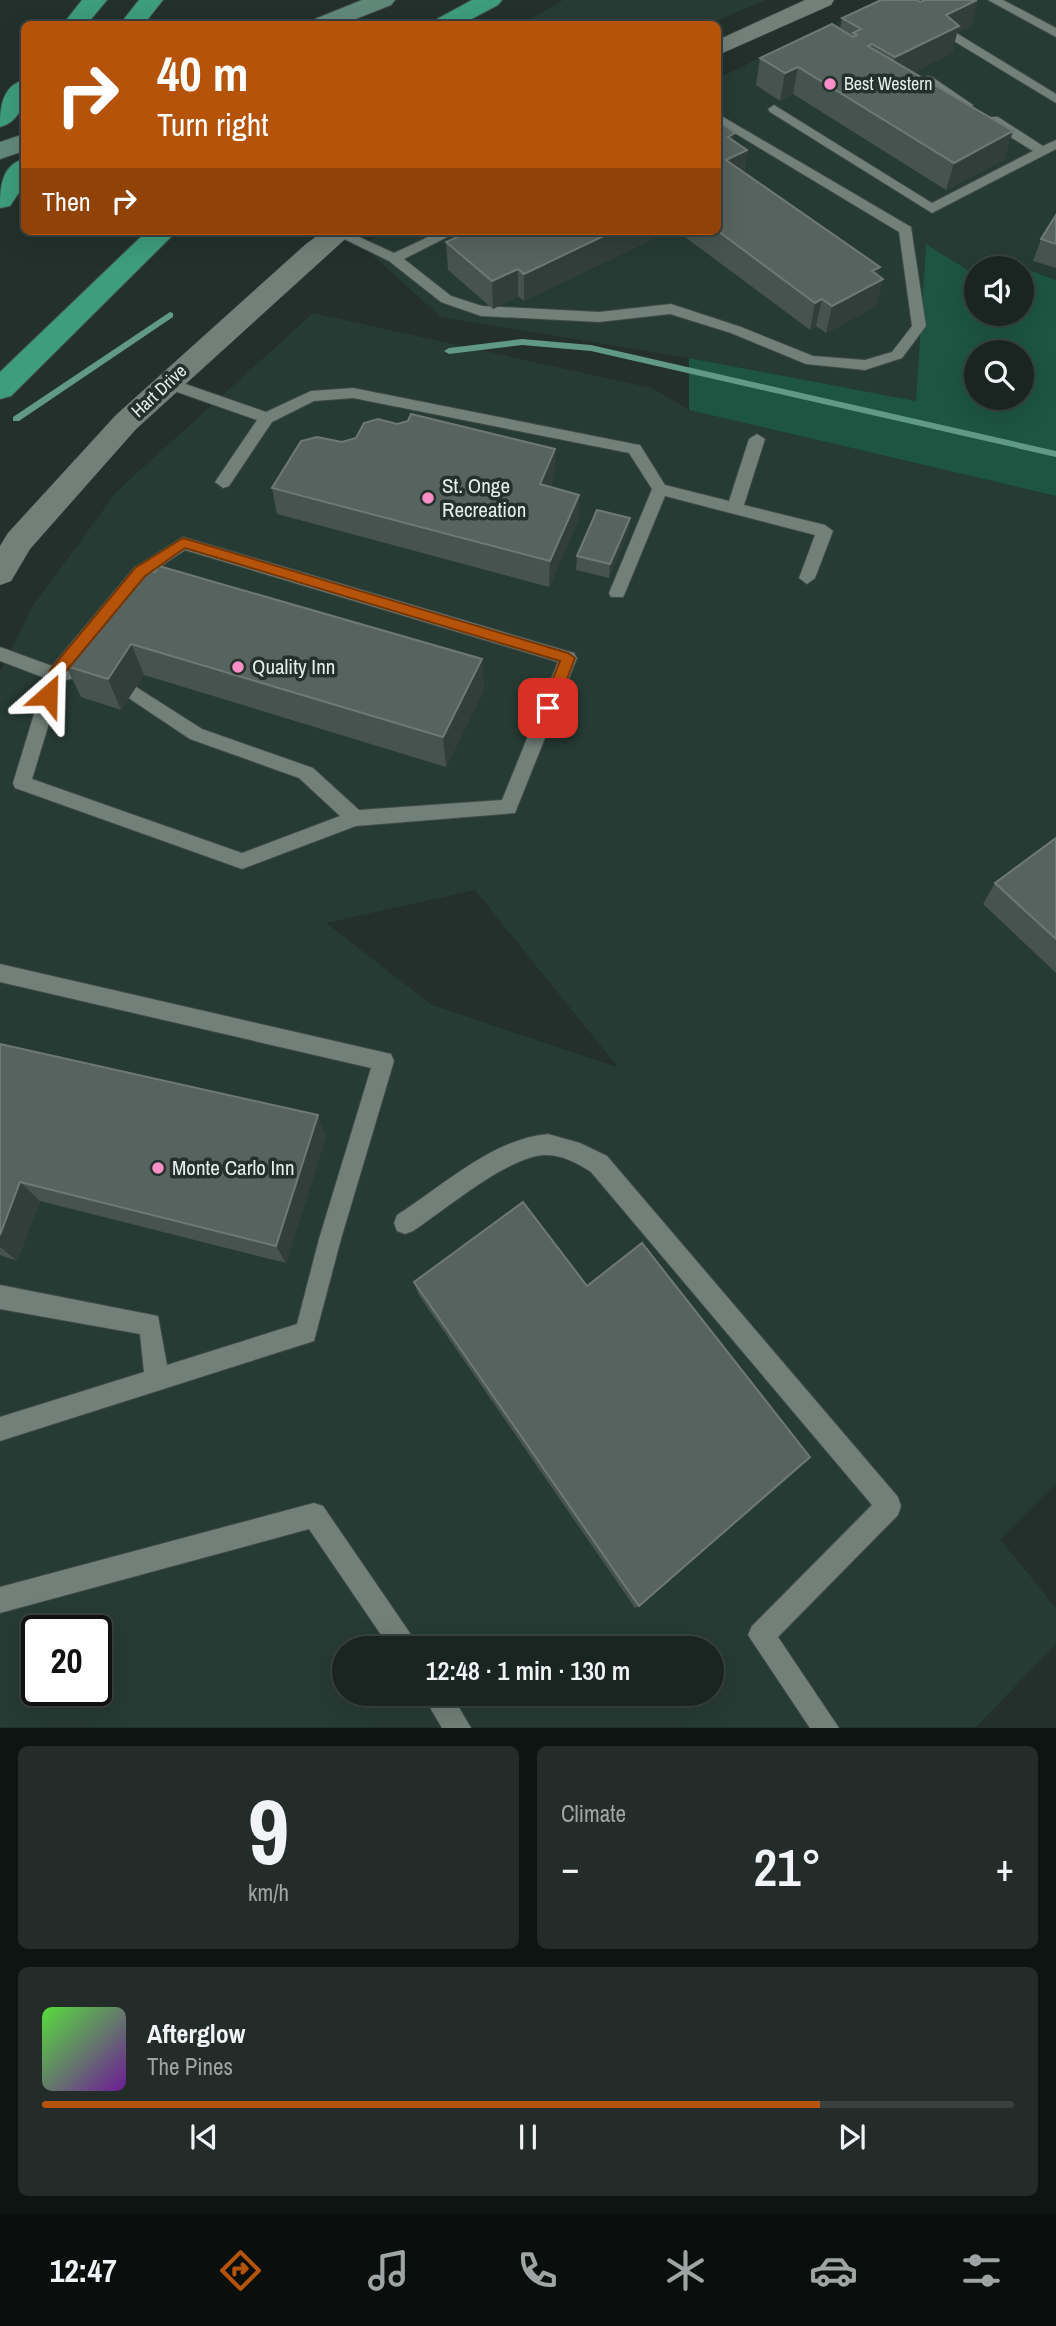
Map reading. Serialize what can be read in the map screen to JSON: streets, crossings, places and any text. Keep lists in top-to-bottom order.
{
  "streets": {
    "street": ["Hart Drive"]
  },
  "places": [
    "Best Western",
    "St. Onge Recreation",
    "Quality Inn",
    "Monte Carlo Inn"
  ],
  "page": {
    "turn": ["40 m", "Turn right"],
    "then": "Then",
    "limit": "20",
    "trip": "12:48 · 1 min · 130 m",
    "tile": [
      ["9", "km/h"],
      "Climate"
    ],
    "heat": ["−", "21°", "+"],
    "song": ["Afterglow", "The Pines"],
    "tabs": "12:47"
  }
}
